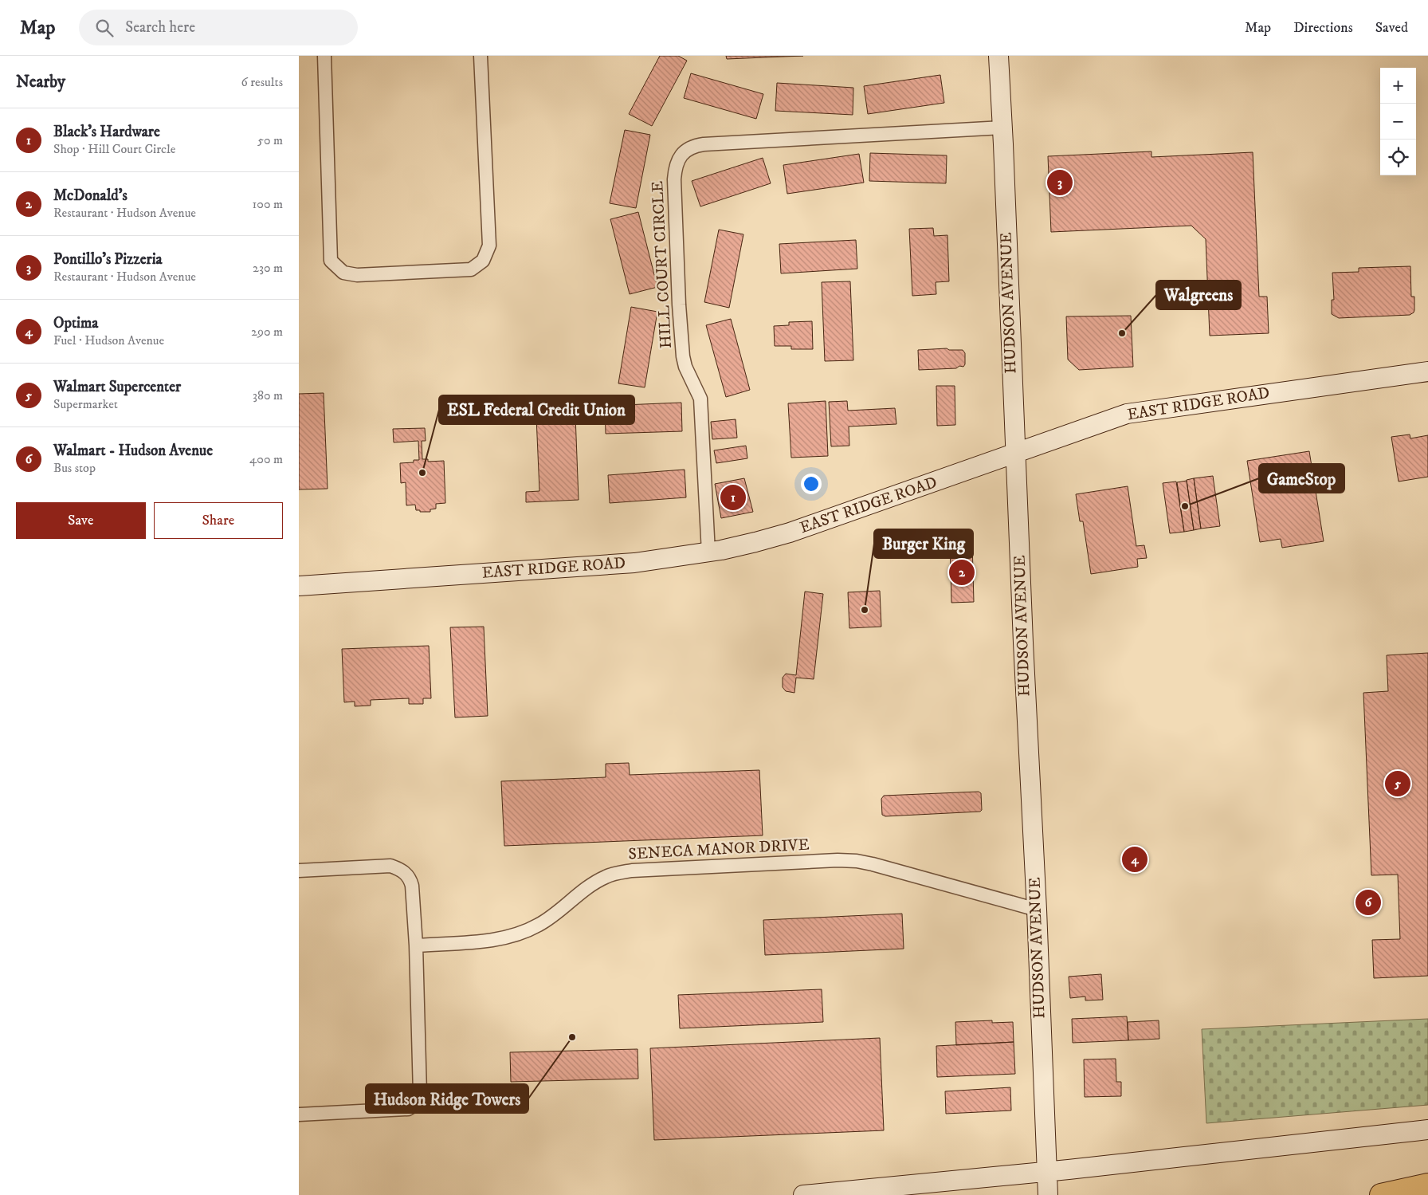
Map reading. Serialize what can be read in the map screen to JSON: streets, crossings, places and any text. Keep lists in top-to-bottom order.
{
  "streets": {
    "main road": ["HUDSON AVENUE", "EAST RIDGE ROAD"],
    "street": ["HILL COURT CIRCLE", "SENECA MANOR DRIVE"]
  },
  "crossings": [
    ["HILL COURT CIRCLE", "HUDSON AVENUE"],
    ["HILL COURT CIRCLE", "EAST RIDGE ROAD"],
    ["HUDSON AVENUE", "EAST RIDGE ROAD"],
    ["HUDSON AVENUE", "SENECA MANOR DRIVE"]
  ],
  "places": [
    "Walgreens",
    "ESL Federal Credit Union",
    "GameStop",
    "Burger King",
    "Hudson Ridge Towers"
  ],
  "page": {
    "header": "Map",
    "search": "Search here",
    "nav": ["Map", "Directions", "Saved"],
    "heading": ["Nearby", "6 results"],
    "map_buttons": ["+", "−"],
    "list": [
      {
        "mark": "1",
        "name": "Black's Hardware",
        "note": "Shop · Hill Court Circle",
        "value": "50 m"
      },
      {
        "mark": "2",
        "name": "McDonald's",
        "note": "Restaurant · Hudson Avenue",
        "value": "100 m"
      },
      {
        "mark": "3",
        "name": "Pontillo's Pizzeria",
        "note": "Restaurant · Hudson Avenue",
        "value": "230 m"
      },
      {
        "mark": "4",
        "name": "Optima",
        "note": "Fuel · Hudson Avenue",
        "value": "290 m"
      },
      {
        "mark": "5",
        "name": "Walmart Supercenter",
        "note": "Supermarket",
        "value": "380 m"
      },
      {
        "mark": "6",
        "name": "Walmart - Hudson Avenue",
        "note": "Bus stop",
        "value": "400 m"
      }
    ],
    "pins": [
      "3",
      "1",
      "2",
      "5",
      "4",
      "6"
    ],
    "buttons": ["Save", "Share"]
  }
}
